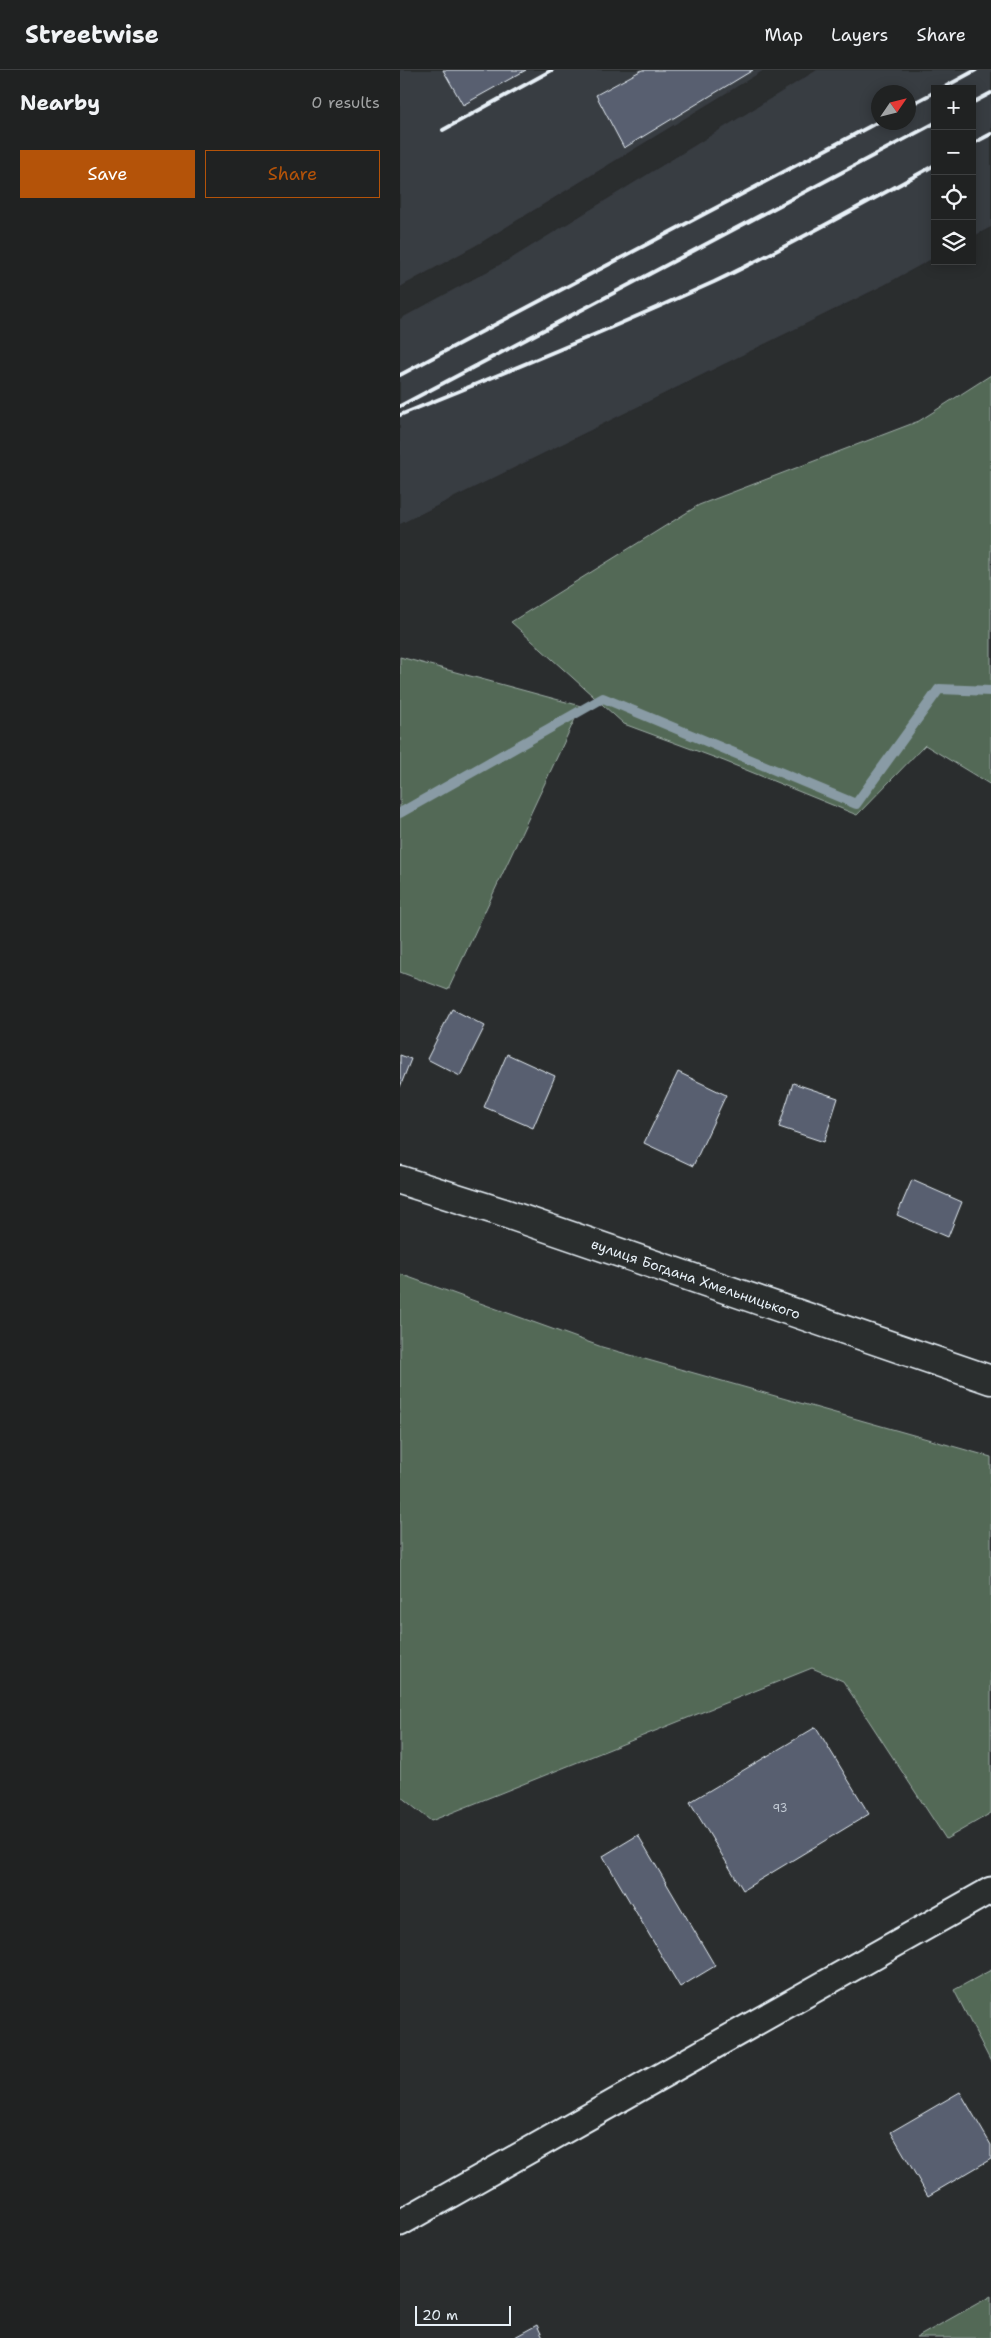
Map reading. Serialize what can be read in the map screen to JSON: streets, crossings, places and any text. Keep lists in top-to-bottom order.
{
  "streets": {
    "street": ["вулиця Богдана Хмельницького"]
  },
  "house_numbers": ["93"],
  "scale_bar": "20 m",
  "north": "top right",
  "page": {
    "header": "Streetwise",
    "nav": ["Map", "Layers", "Share"],
    "heading": ["Nearby", "0 results"],
    "map_buttons": ["+", "−"],
    "buttons": ["Save", "Share"],
    "scale": "20 m"
  }
}
